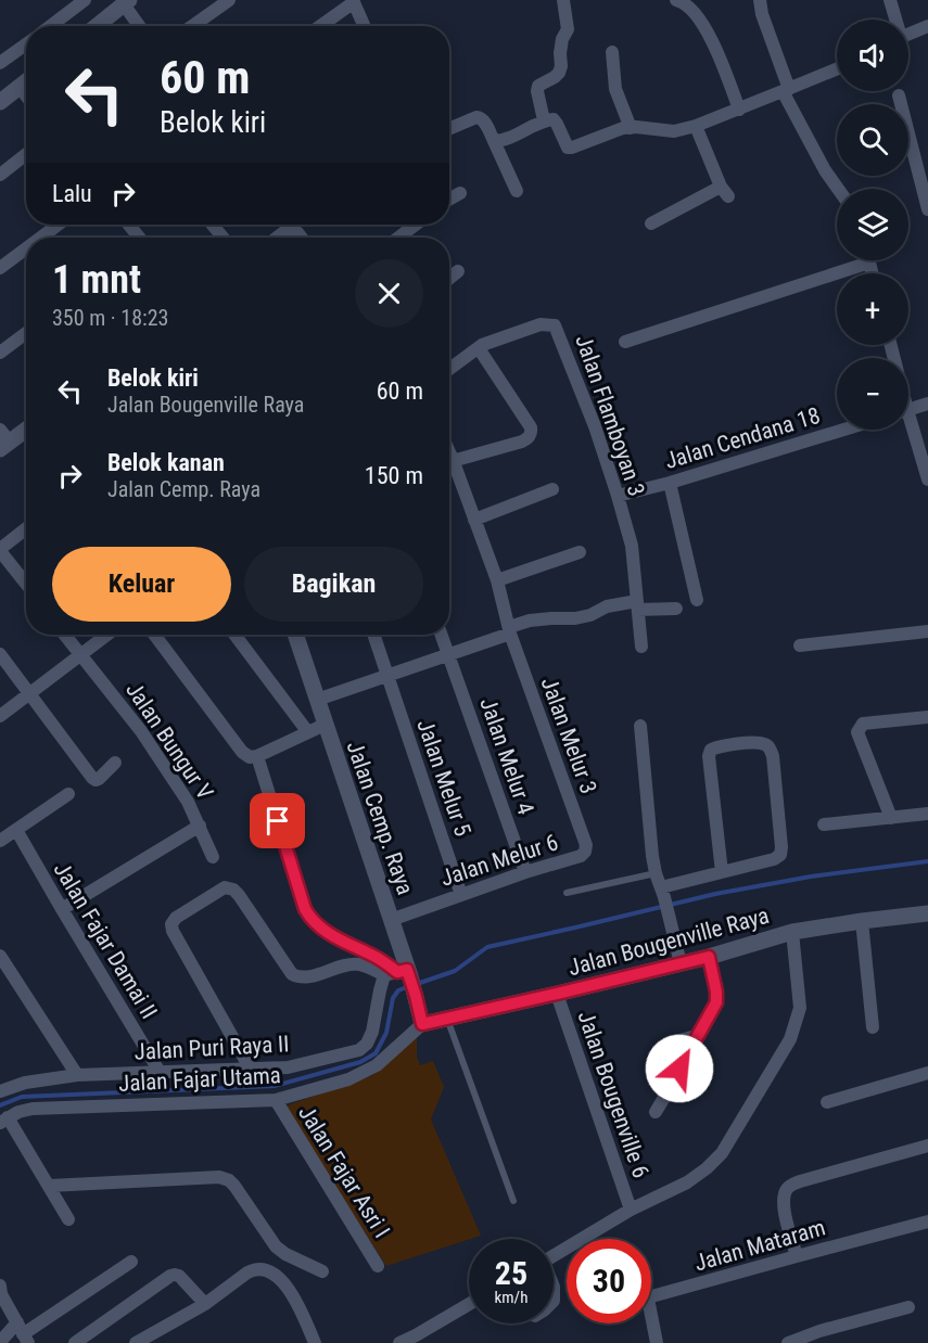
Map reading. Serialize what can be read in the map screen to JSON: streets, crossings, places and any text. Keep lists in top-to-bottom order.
{
  "streets": {
    "street": [
      "Jalan Flamboyan 3",
      "Jalan Cendana 18",
      "Jalan Melur 3",
      "Jalan Bungur V",
      "Jalan Melur 4",
      "Jalan Melur 5",
      "Jalan Cemp. Raya",
      "Jalan Melur 6",
      "Jalan Fajar Damai II",
      "Jalan Bougenville Raya",
      "Jalan Puri Raya II",
      "Jalan Fajar Utama",
      "Jalan Bougenville 6",
      "Jalan Fajar Asri I",
      "Jalan Mataram"
    ]
  },
  "crossings": [
    ["Jalan Flamboyan 3", "Jalan Cendana 18"],
    ["Jalan Melur 3", "Jalan Melur 6"],
    ["Jalan Melur 4", "Jalan Melur 6"],
    ["Jalan Melur 5", "Jalan Melur 6"],
    ["Jalan Cemp. Raya", "Jalan Melur 6"],
    ["Jalan Cemp. Raya", "Jalan Bougenville Raya"],
    ["Jalan Cemp. Raya", "Jalan Puri Raya II"],
    ["Jalan Cemp. Raya", "Jalan Fajar Utama"],
    ["Jalan Fajar Damai II", "Jalan Puri Raya II"],
    ["Jalan Bougenville Raya", "Jalan Fajar Utama"],
    ["Jalan Bougenville Raya", "Jalan Bougenville 6"],
    ["Jalan Fajar Utama", "Jalan Fajar Asri I"]
  ],
  "page": {
    "map_buttons": ["+", "−"],
    "turn": ["60 m", "Belok kiri"],
    "then": "Lalu",
    "heading": ["1 mnt", "350 m · 18:23"],
    "list": [
      {
        "name": "Belok kiri",
        "note": "Jalan Bougenville Raya",
        "value": "60 m"
      },
      {
        "name": "Belok kanan",
        "note": "Jalan Cemp. Raya",
        "value": "150 m"
      }
    ],
    "buttons": ["Keluar", "Bagikan"],
    "speed": "25 km/h",
    "limit": "30"
  }
}
